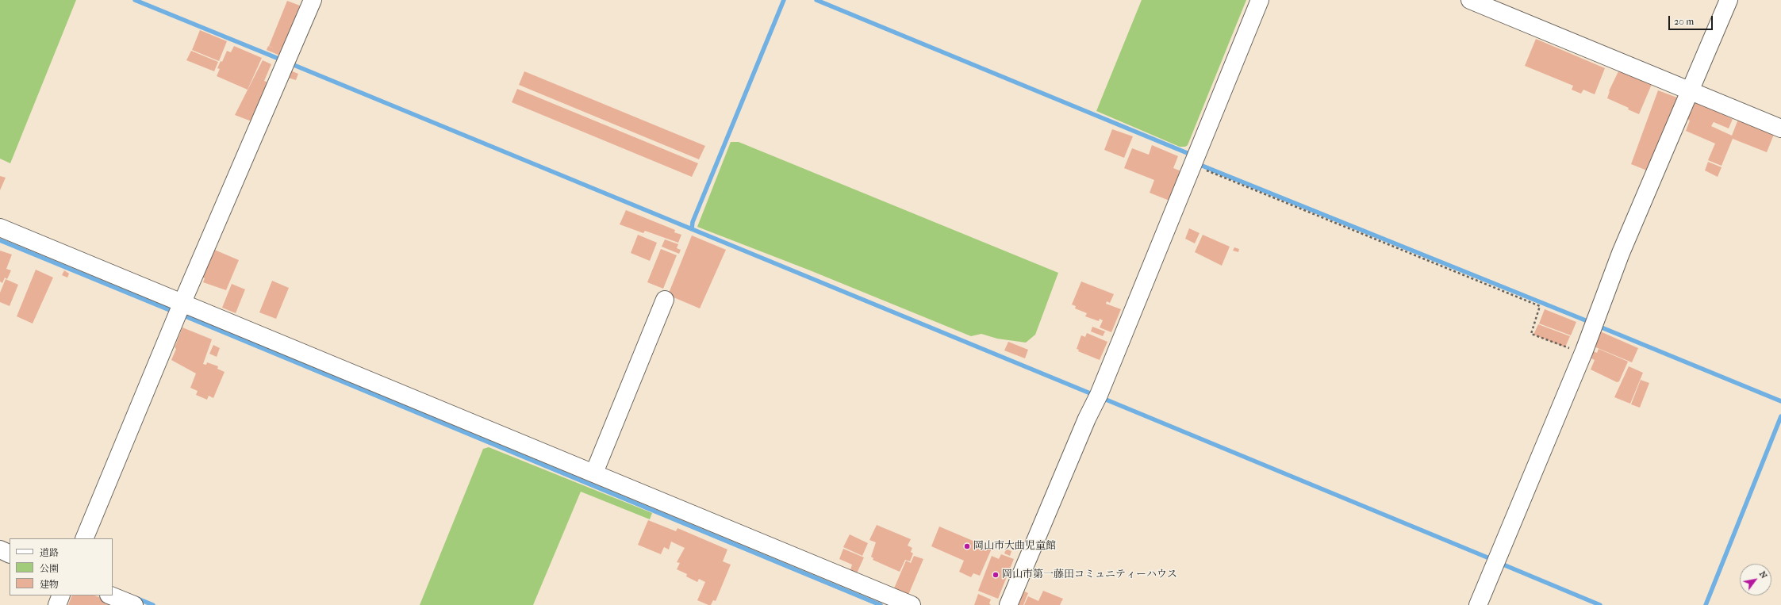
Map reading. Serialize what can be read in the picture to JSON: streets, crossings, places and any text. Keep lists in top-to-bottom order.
{
  "places": ["岡山市大曲児童館", "岡山市第一藤田コミュニティーハウス"],
  "legend": ["道路", "公園", "建物"],
  "scale_bar": "20 m",
  "north": "top right"
}
